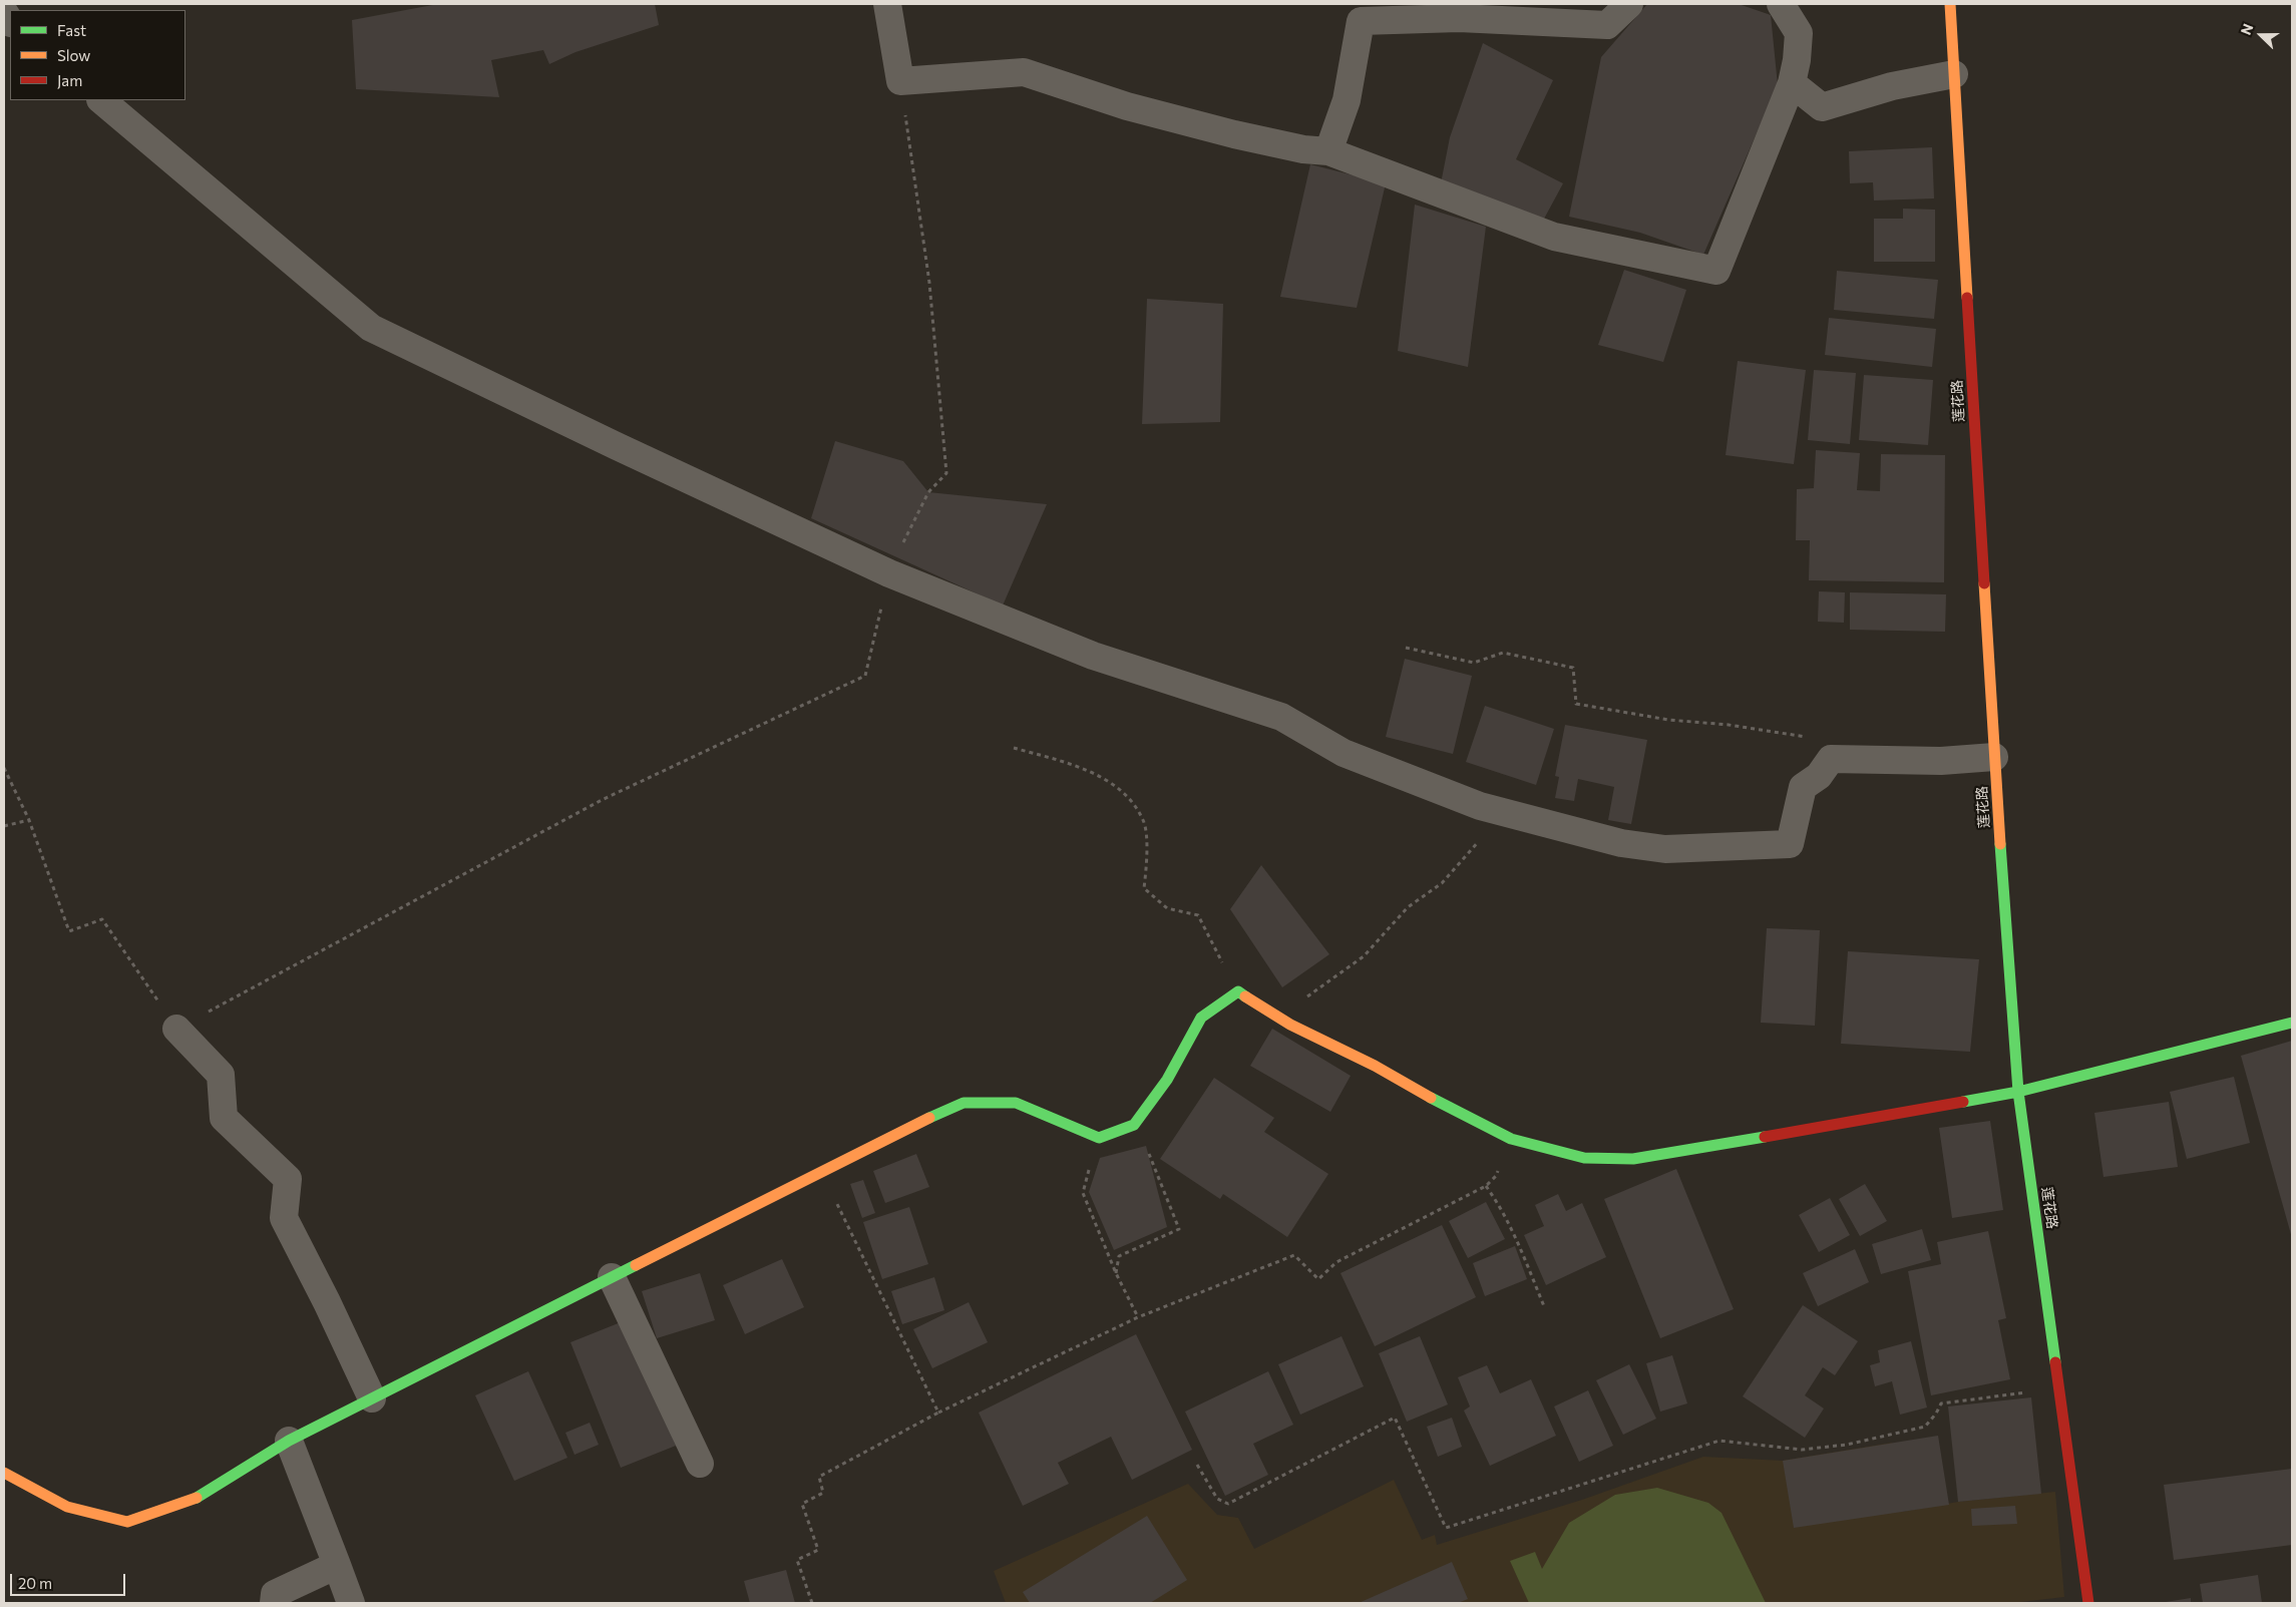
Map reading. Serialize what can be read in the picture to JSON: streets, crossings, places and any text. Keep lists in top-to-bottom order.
{
  "streets": {
    "street": ["莲花路"]
  },
  "legend": ["Fast", "Slow", "Jam"],
  "scale_bar": "20 m",
  "north": "left"
}
